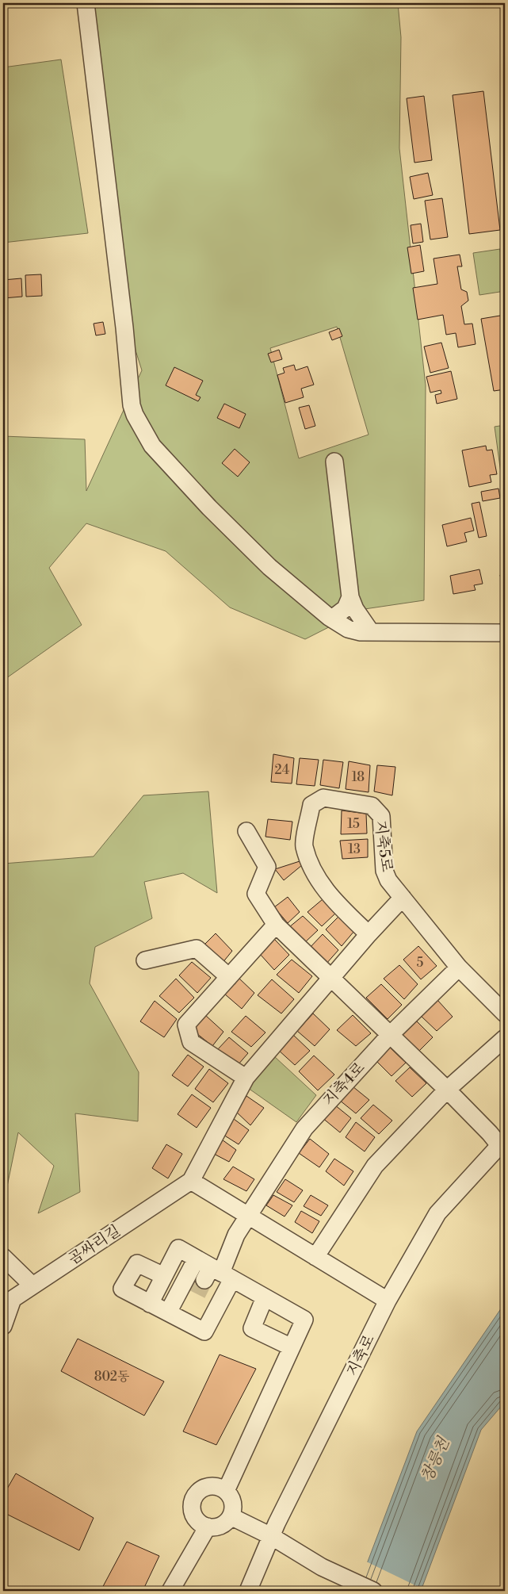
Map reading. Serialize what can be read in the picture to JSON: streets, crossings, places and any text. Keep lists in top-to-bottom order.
{
  "streets": {
    "street": [
      "지축5로",
      "지축4로",
      "곰싸리길",
      "지축로"
    ]
  },
  "crossings": [
    ["지축5로", "지축4로"]
  ],
  "water": ["창릉천"],
  "house_numbers": [
    "24",
    "18",
    "15",
    "13",
    "5",
    "802동"
  ]
}
